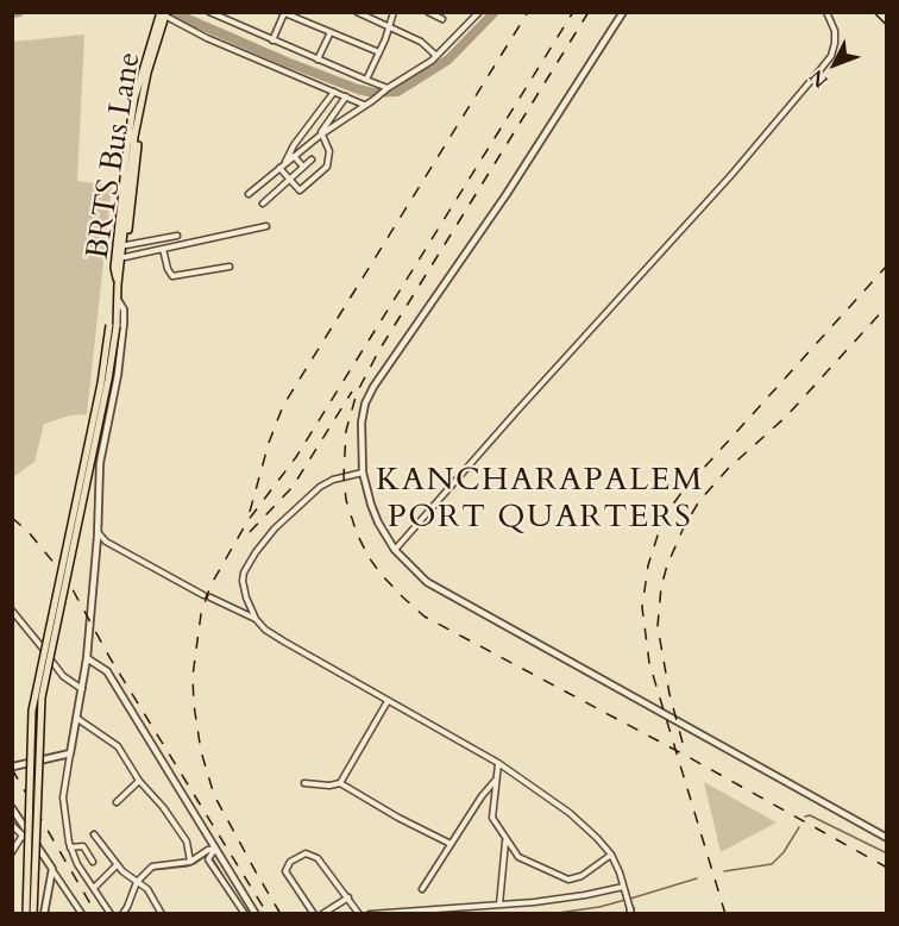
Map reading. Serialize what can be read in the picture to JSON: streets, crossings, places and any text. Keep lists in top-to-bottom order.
{
  "streets": {
    "main road": ["BRTS Bus Lane"]
  },
  "districts": ["KANCHARAPALEM PORT QUARTERS"],
  "north": "bottom left"
}
